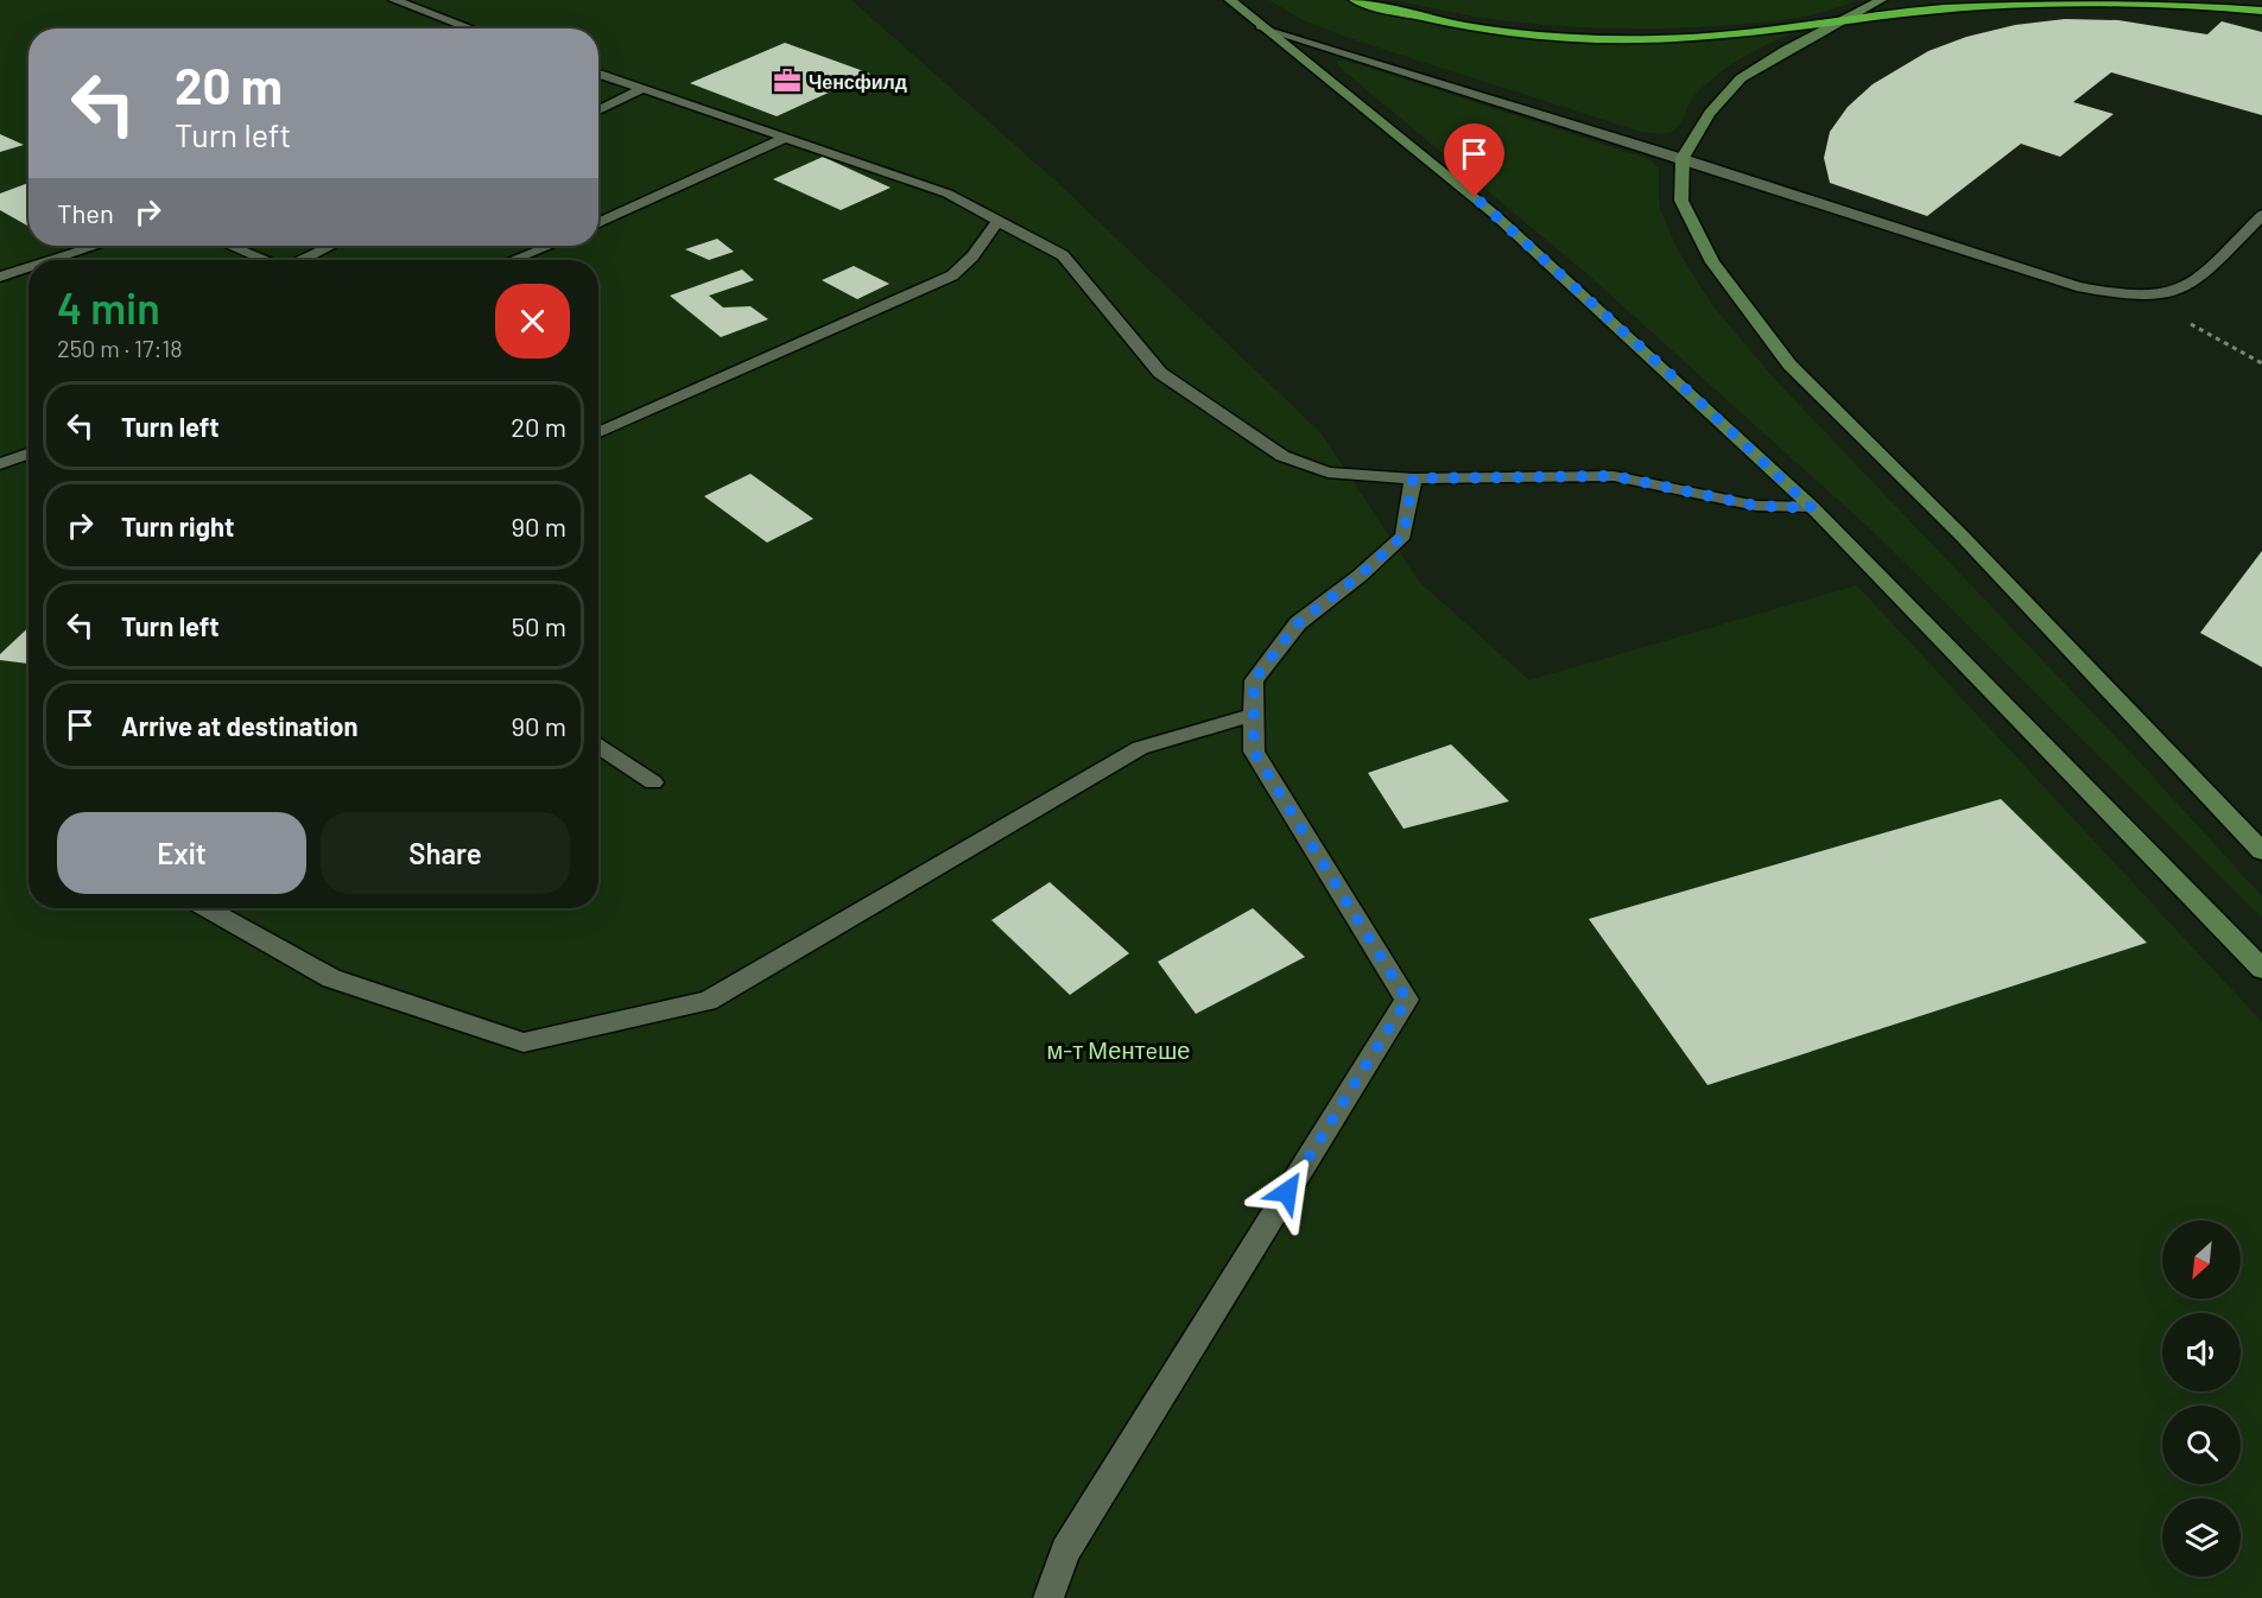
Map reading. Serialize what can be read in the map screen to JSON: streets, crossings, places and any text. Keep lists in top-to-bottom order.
{
  "parks": ["м-т Ментeше"],
  "places": {
    "office": ["Ченсфилд"]
  },
  "north": "bottom left",
  "page": {
    "turn": ["20 m", "Turn left"],
    "then": "Then",
    "heading": ["4 min", "250 m · 17:18"],
    "list": [
      {
        "name": "Turn left",
        "value": "20 m"
      },
      {
        "name": "Turn right",
        "value": "90 m"
      },
      {
        "name": "Turn left",
        "value": "50 m"
      },
      {
        "name": "Arrive at destination",
        "value": "90 m"
      }
    ],
    "buttons": ["Exit", "Share"]
  }
}
